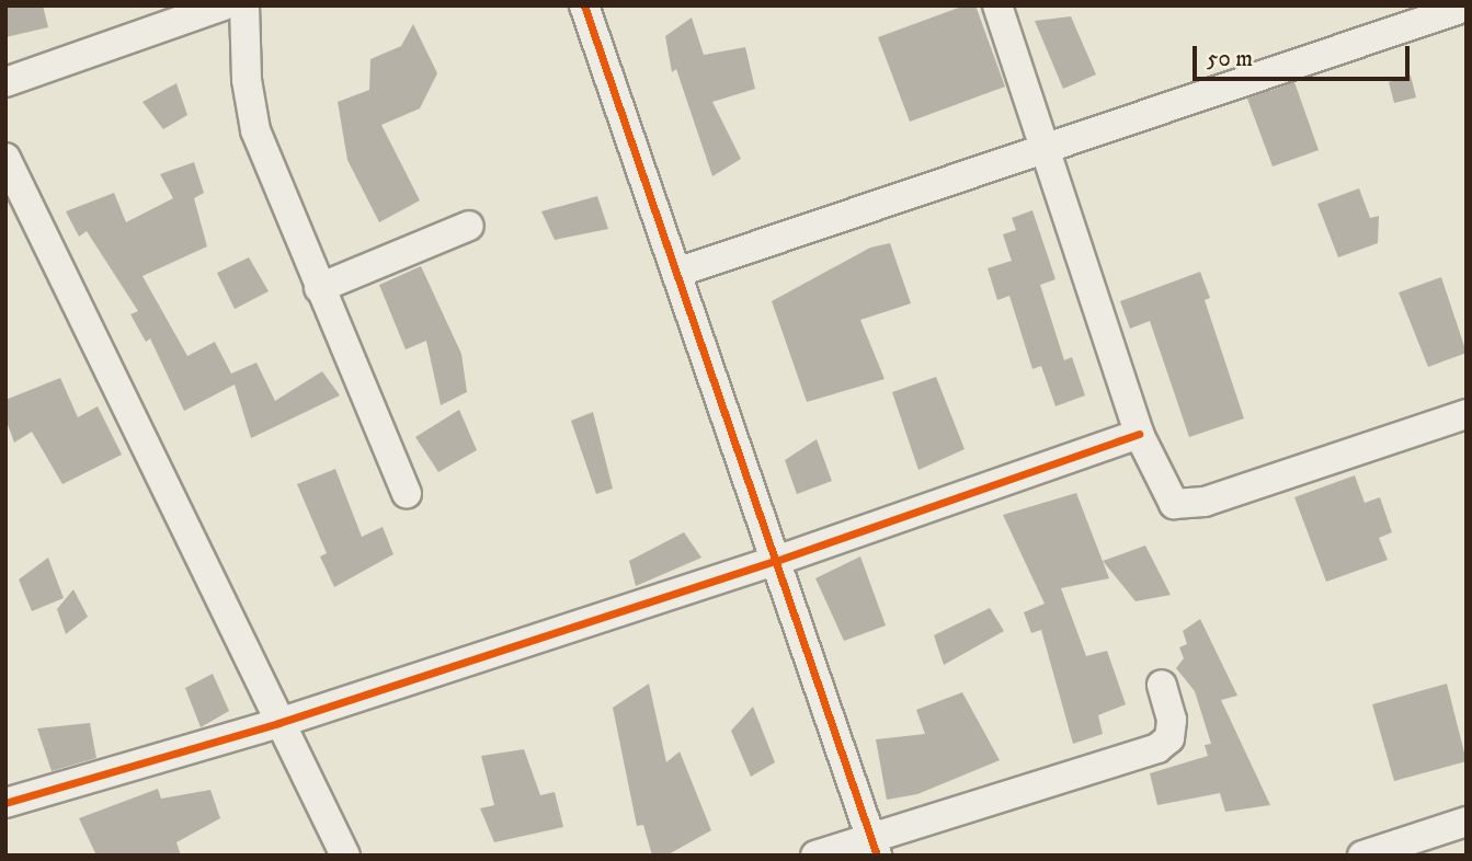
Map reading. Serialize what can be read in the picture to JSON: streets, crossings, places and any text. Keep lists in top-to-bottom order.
{
  "scale_bar": "50 m"
}
